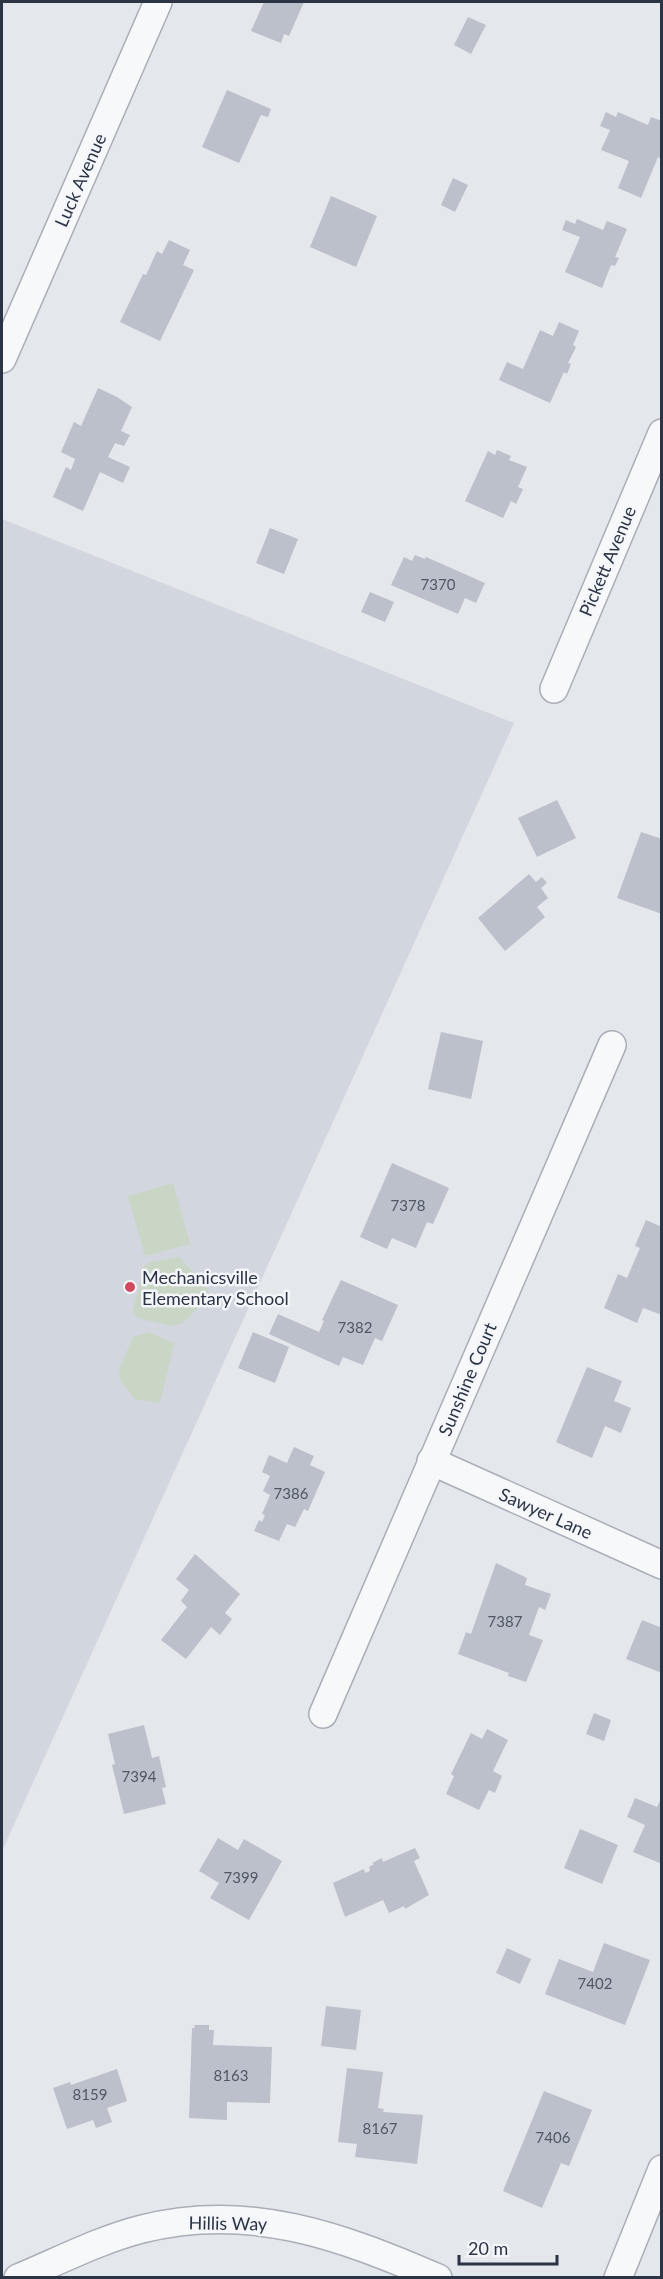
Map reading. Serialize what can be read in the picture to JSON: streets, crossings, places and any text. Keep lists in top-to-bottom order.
{
  "streets": {
    "street": [
      "Luck Avenue",
      "Pickett Avenue",
      "Sunshine Court",
      "Sawyer Lane",
      "Hillis Way"
    ]
  },
  "crossings": [
    ["Sunshine Court", "Sawyer Lane"]
  ],
  "places": ["Mechanicsville Elementary School"],
  "house_numbers": [
    "7370",
    "7378",
    "7382",
    "7386",
    "7387",
    "7394",
    "7399",
    "7402",
    "8163",
    "8159",
    "8167",
    "7406"
  ],
  "scale_bar": "20 m"
}
